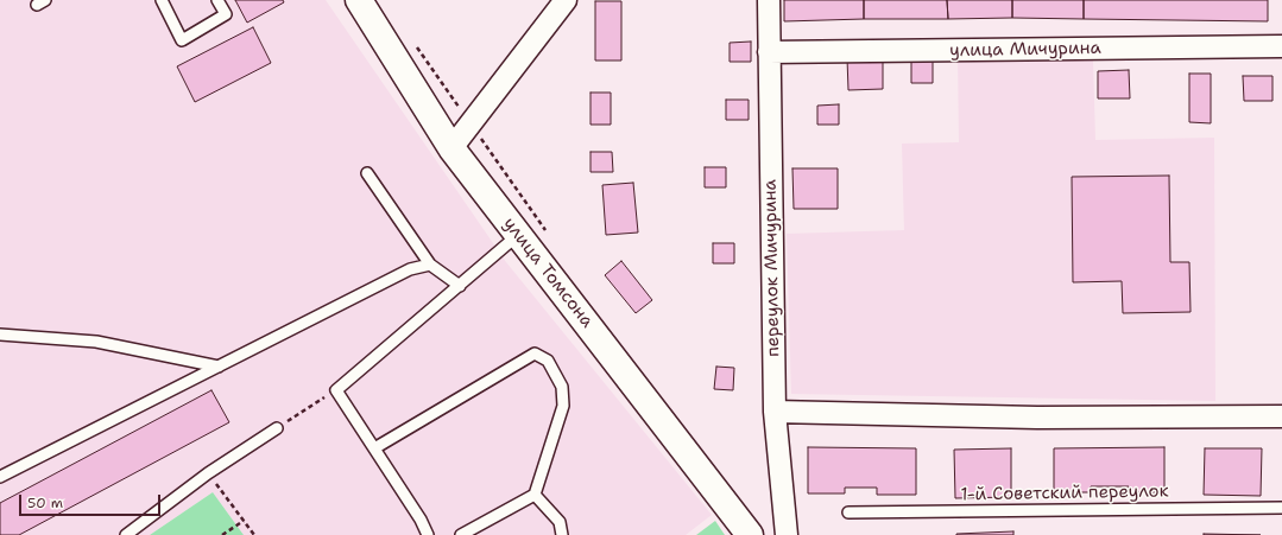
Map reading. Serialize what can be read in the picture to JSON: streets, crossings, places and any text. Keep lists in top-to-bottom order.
{
  "streets": {
    "street": ["улица Мичурина", "переулок Мичурина", "улица Томсона"],
    "lane": ["1-й Советский переулок"]
  },
  "crossings": [
    ["улица Мичурина", "переулок Мичурина"]
  ],
  "scale_bar": "50 m"
}
